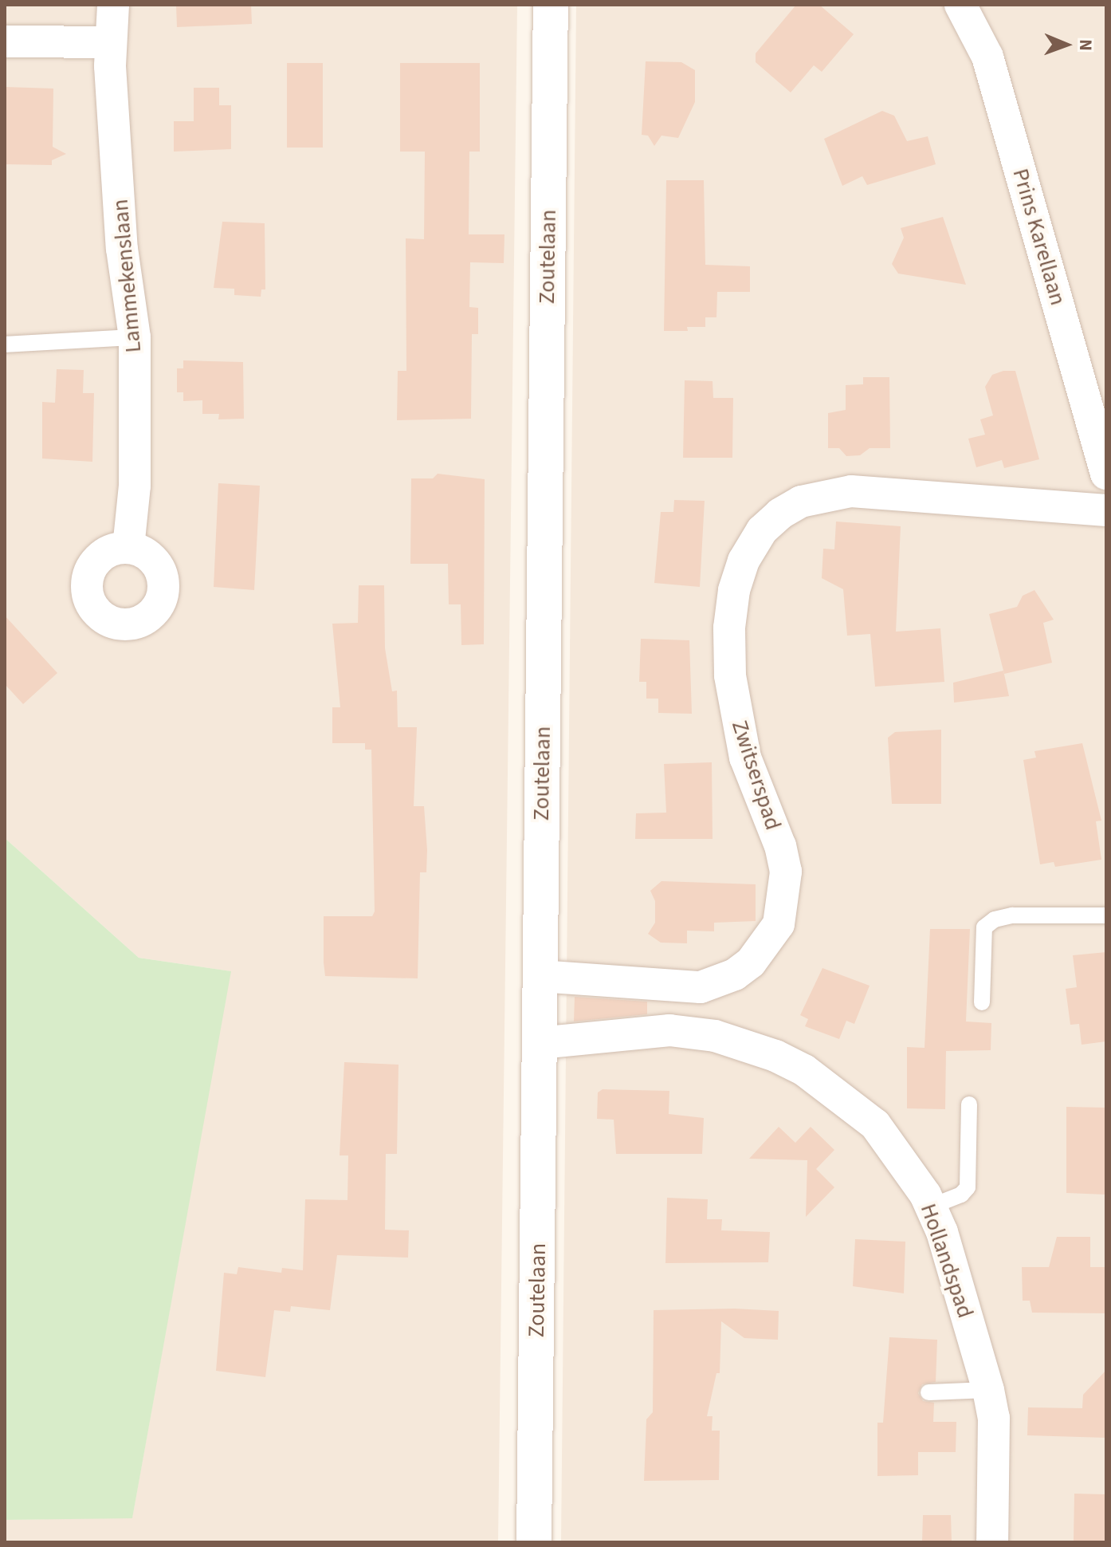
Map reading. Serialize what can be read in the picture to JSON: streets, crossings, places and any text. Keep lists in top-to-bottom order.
{
  "streets": {
    "street": [
      "Prins Karellaan",
      "Zoutelaan",
      "Lammekenslaan",
      "Zwitserspad",
      "Hollandspad"
    ]
  },
  "crossings": [
    ["Zoutelaan", "Zwitserspad"],
    ["Zoutelaan", "Hollandspad"]
  ],
  "north": "right"
}
